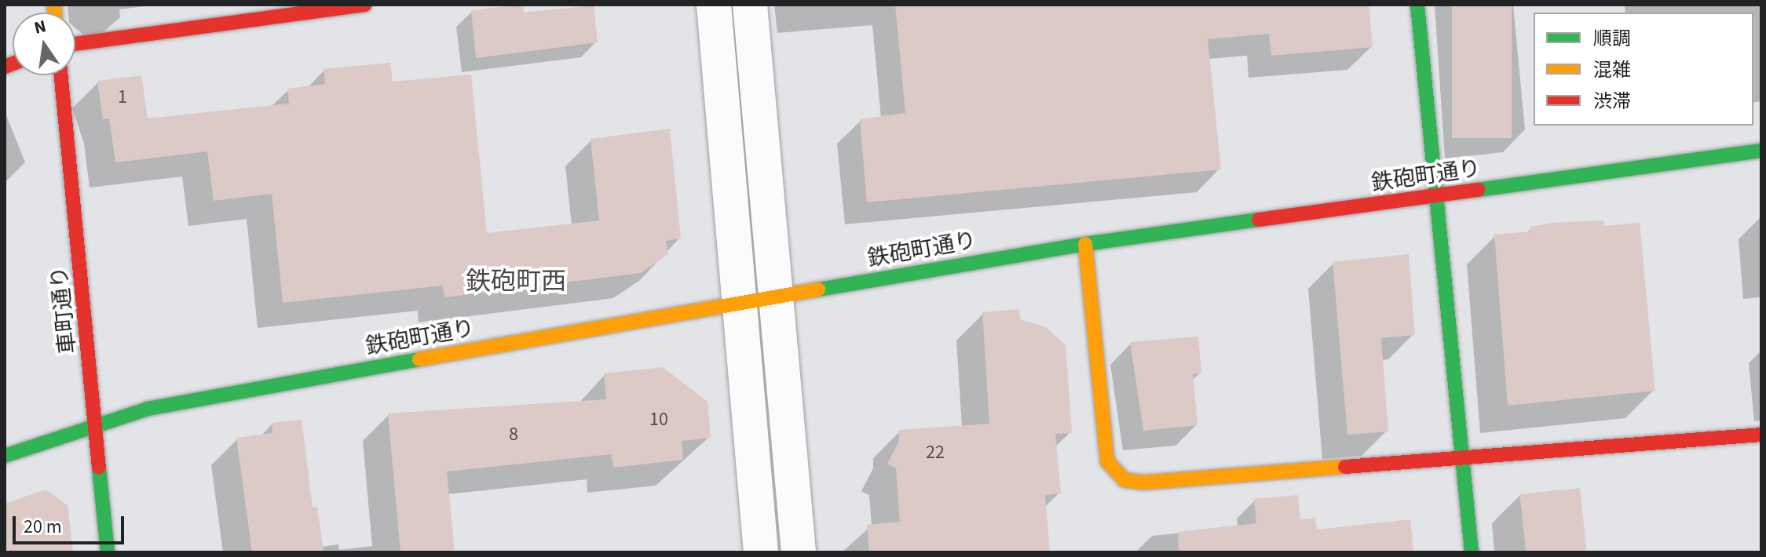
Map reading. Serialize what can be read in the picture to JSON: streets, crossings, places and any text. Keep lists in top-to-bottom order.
{
  "streets": {
    "street": ["鉄砲町通り", "車町通り"]
  },
  "crossings": [
    ["鉄砲町通り", "車町通り"]
  ],
  "districts": ["鉄砲町西"],
  "house_numbers": [
    "1",
    "10",
    "8",
    "22"
  ],
  "legend": ["順調", "混雑", "渋滞"],
  "scale_bar": "20 m",
  "north": "top"
}
